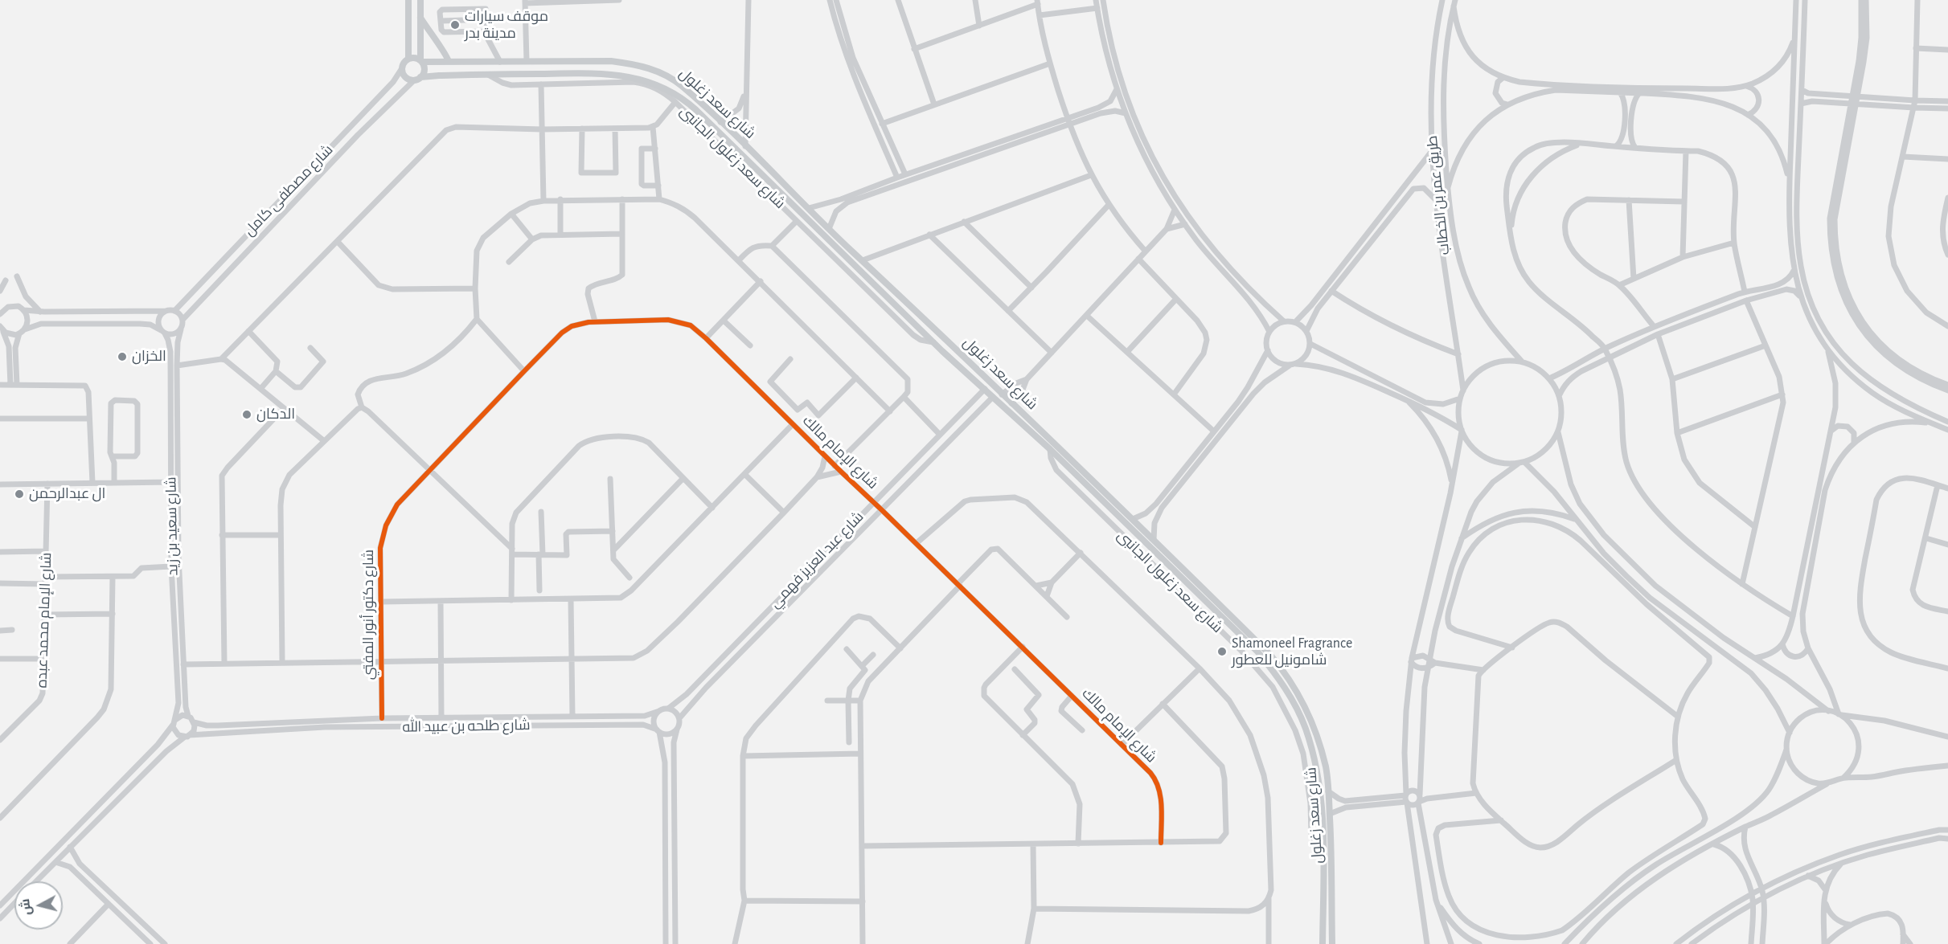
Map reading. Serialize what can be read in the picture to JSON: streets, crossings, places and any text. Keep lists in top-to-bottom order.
{
  "streets": {
    "main road": ["شارع سعد زغلول"],
    "street": [
      "شارع سعد زغلول الجانبى",
      "شارع مصطفى كامل",
      "طريق عمر بن الخطاب",
      "شارع الإمام مالك",
      "شارع سعيد بن زيد",
      "شارع عبد العزيز فهمي",
      "شارع دكتور أنور المفتي",
      "شارع الإمام محمد عبده",
      "شارع طلحه بن عبيد الله"
    ]
  },
  "crossings": [
    ["شارع سعد زغلول", "شارع سعد زغلول الجانبى"],
    ["شارع سعد زغلول", "شارع مصطفى كامل"],
    ["شارع سعد زغلول", "شارع عبد العزيز فهمي"],
    ["شارع مصطفى كامل", "شارع سعيد بن زيد"],
    ["شارع الإمام مالك", "شارع عبد العزيز فهمي"],
    ["شارع الإمام مالك", "شارع دكتور أنور المفتي"],
    ["شارع سعيد بن زيد", "شارع طلحه بن عبيد الله"],
    ["شارع عبد العزيز فهمي", "شارع طلحه بن عبيد الله"],
    ["شارع دكتور أنور المفتي", "شارع طلحه بن عبيد الله"]
  ],
  "places": [
    "موقف سيارات مدينة بدر",
    "الخزان",
    "الدكان",
    "ال عبدالرحمن",
    "Shamoneel Fragrance شامونيل للعطور"
  ],
  "north": "left"
}
